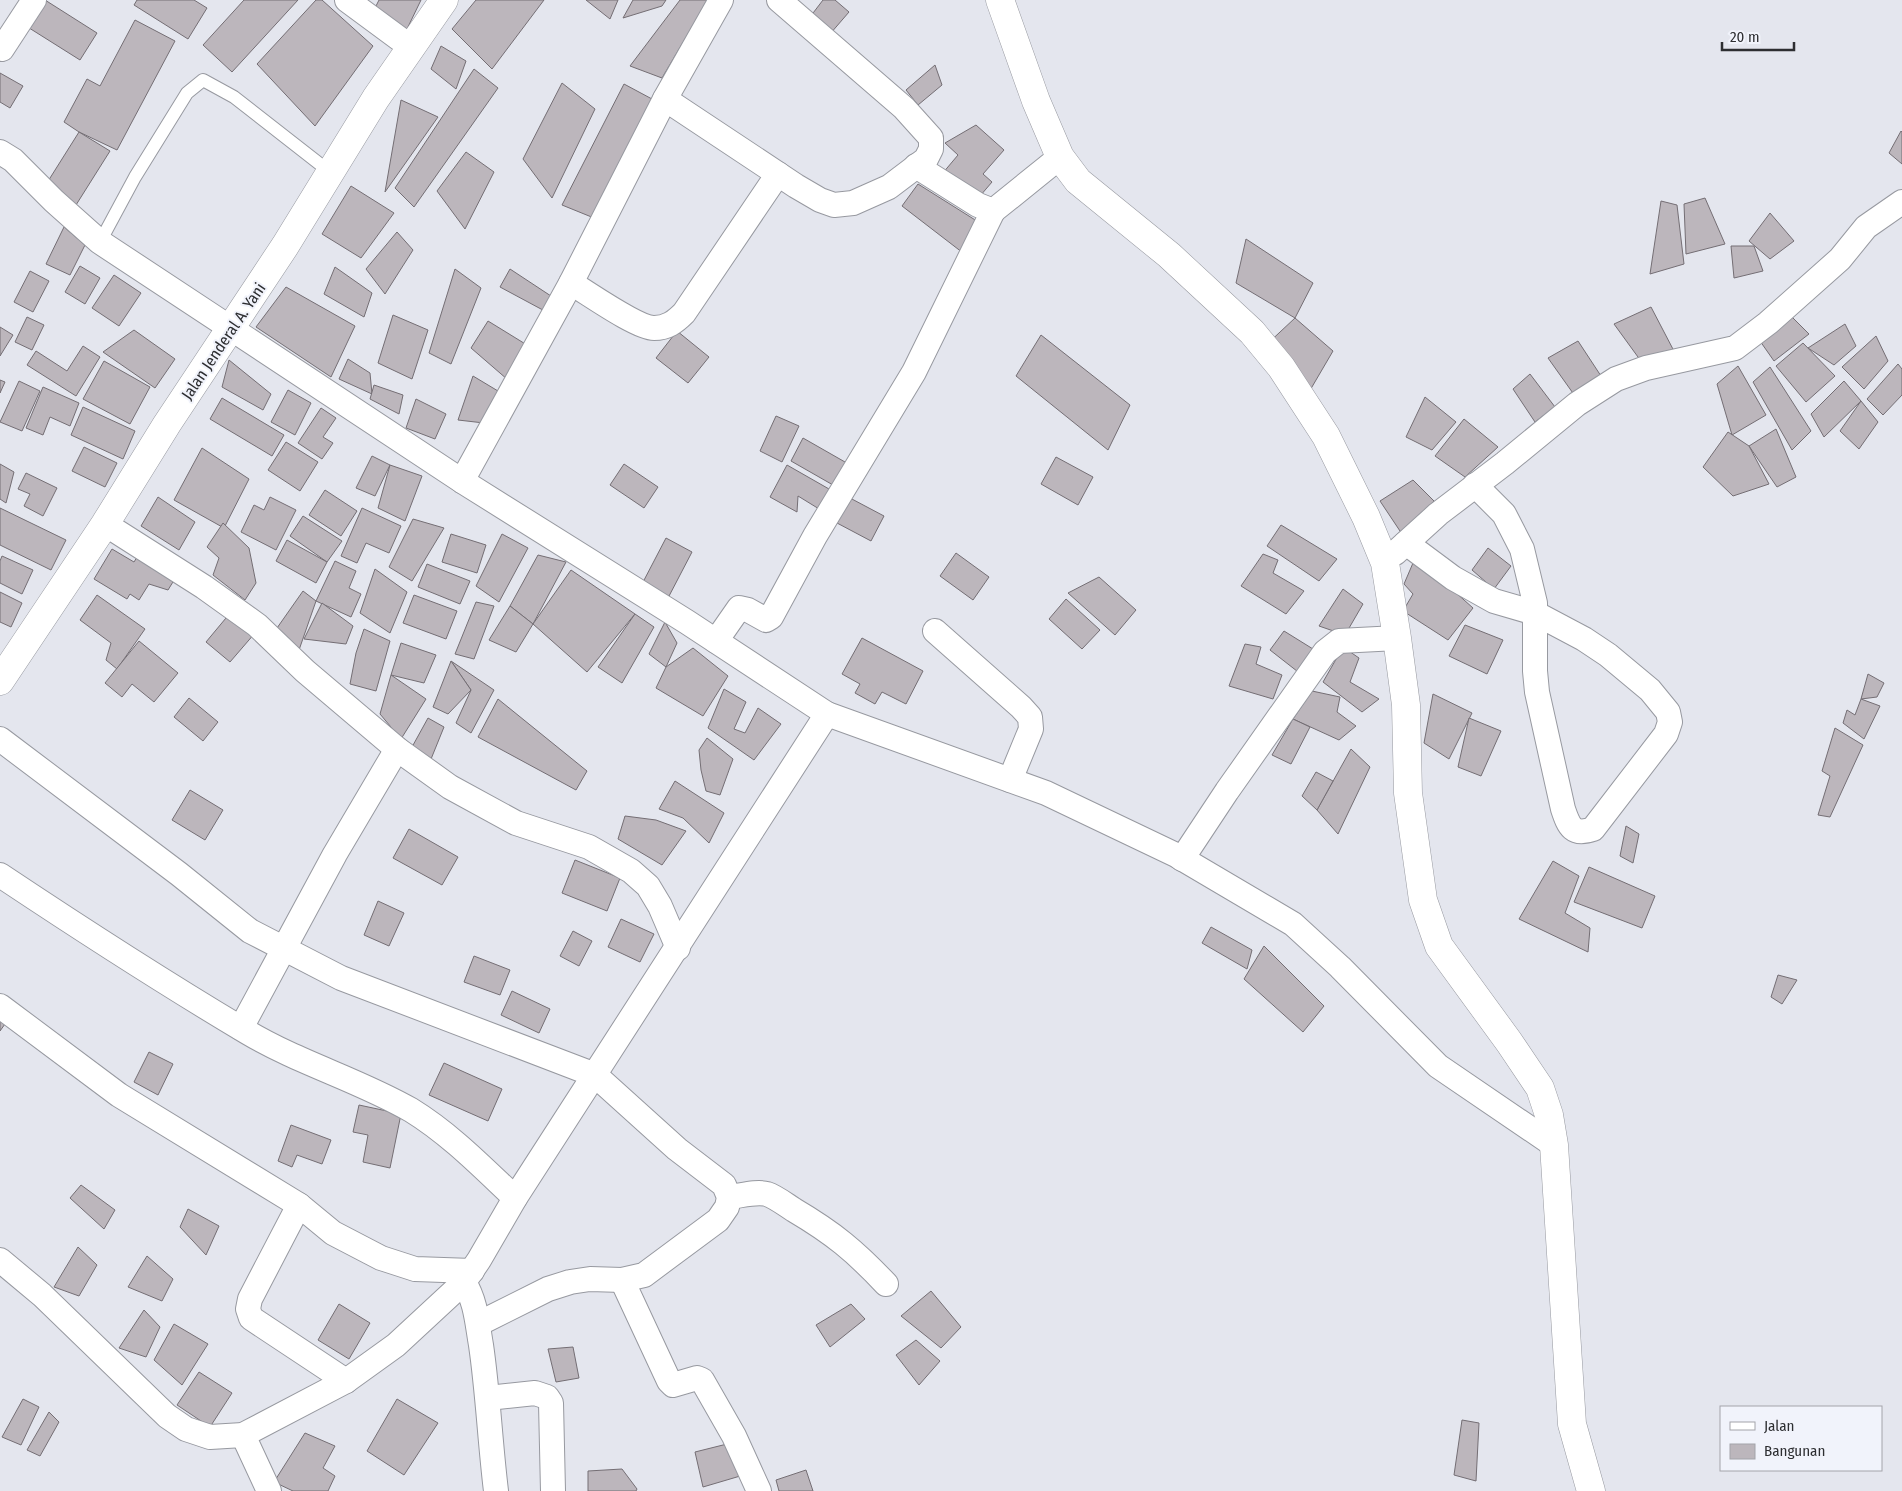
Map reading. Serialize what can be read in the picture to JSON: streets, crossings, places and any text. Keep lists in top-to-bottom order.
{
  "streets": {
    "main road": ["Jalan Jenderal A. Yani"]
  },
  "legend": ["Jalan", "Bangunan"],
  "scale_bar": "20 m"
}
